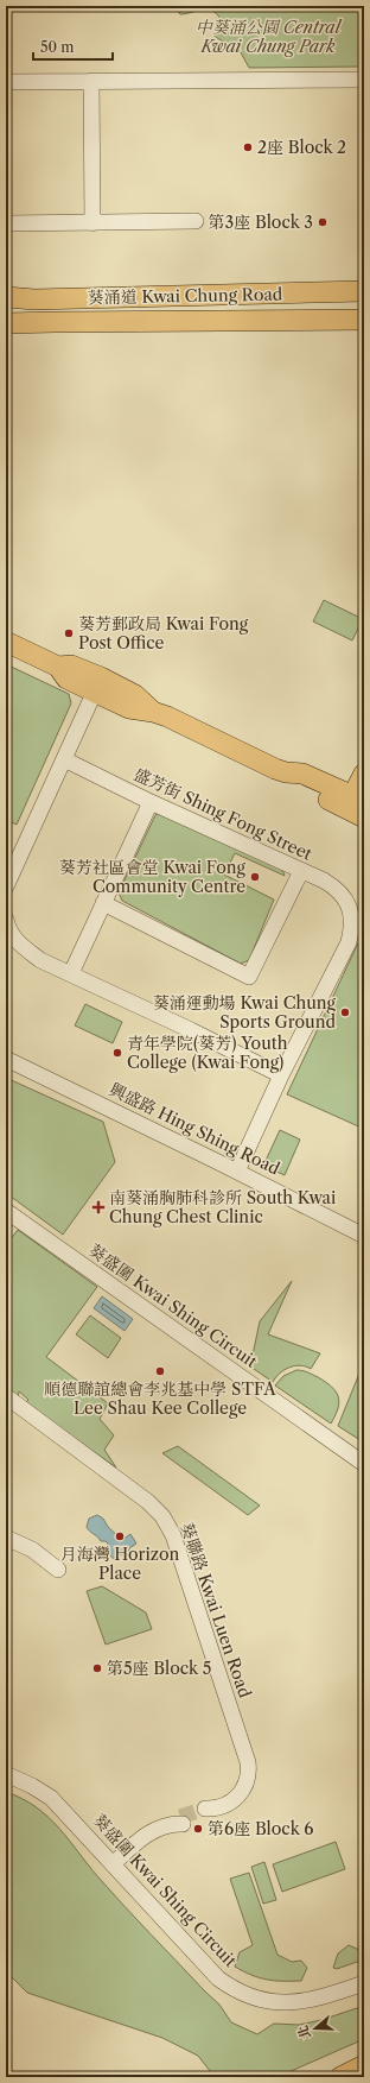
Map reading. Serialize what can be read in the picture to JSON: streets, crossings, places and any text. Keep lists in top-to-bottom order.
{
  "streets": {
    "main road": ["葵涌道 Kwai Chung Road"],
    "street": [
      "盛芳街 Shing Fong Street",
      "興盛路 Hing Shing Road",
      "葵盛圍 Kwai Shing Circuit",
      "葵聯路 Kwai Luen Road"
    ]
  },
  "parks": ["中葵涌公園 Central Kwai Chung Park"],
  "places": {
    "other": [
      "2座 Block 2",
      "第3座 Block 3",
      "葵芳郵政局 Kwai Fong Post Office",
      "葵芳社區會堂 Kwai Fong Community Centre",
      "葵涌運動場 Kwai Chung Sports Ground",
      "青年學院(葵芳) Youth College (Kwai Fong)",
      "順德聯誼總會李兆基中學 STFA Lee Shau Kee College",
      "月海灣 Horizon Place",
      "第5座 Block 5",
      "第6座 Block 6"
    ],
    "health": ["南葵涌胸肺科診所 South Kwai Chung Chest Clinic"]
  },
  "scale_bar": "50 m",
  "north": "left"
}
